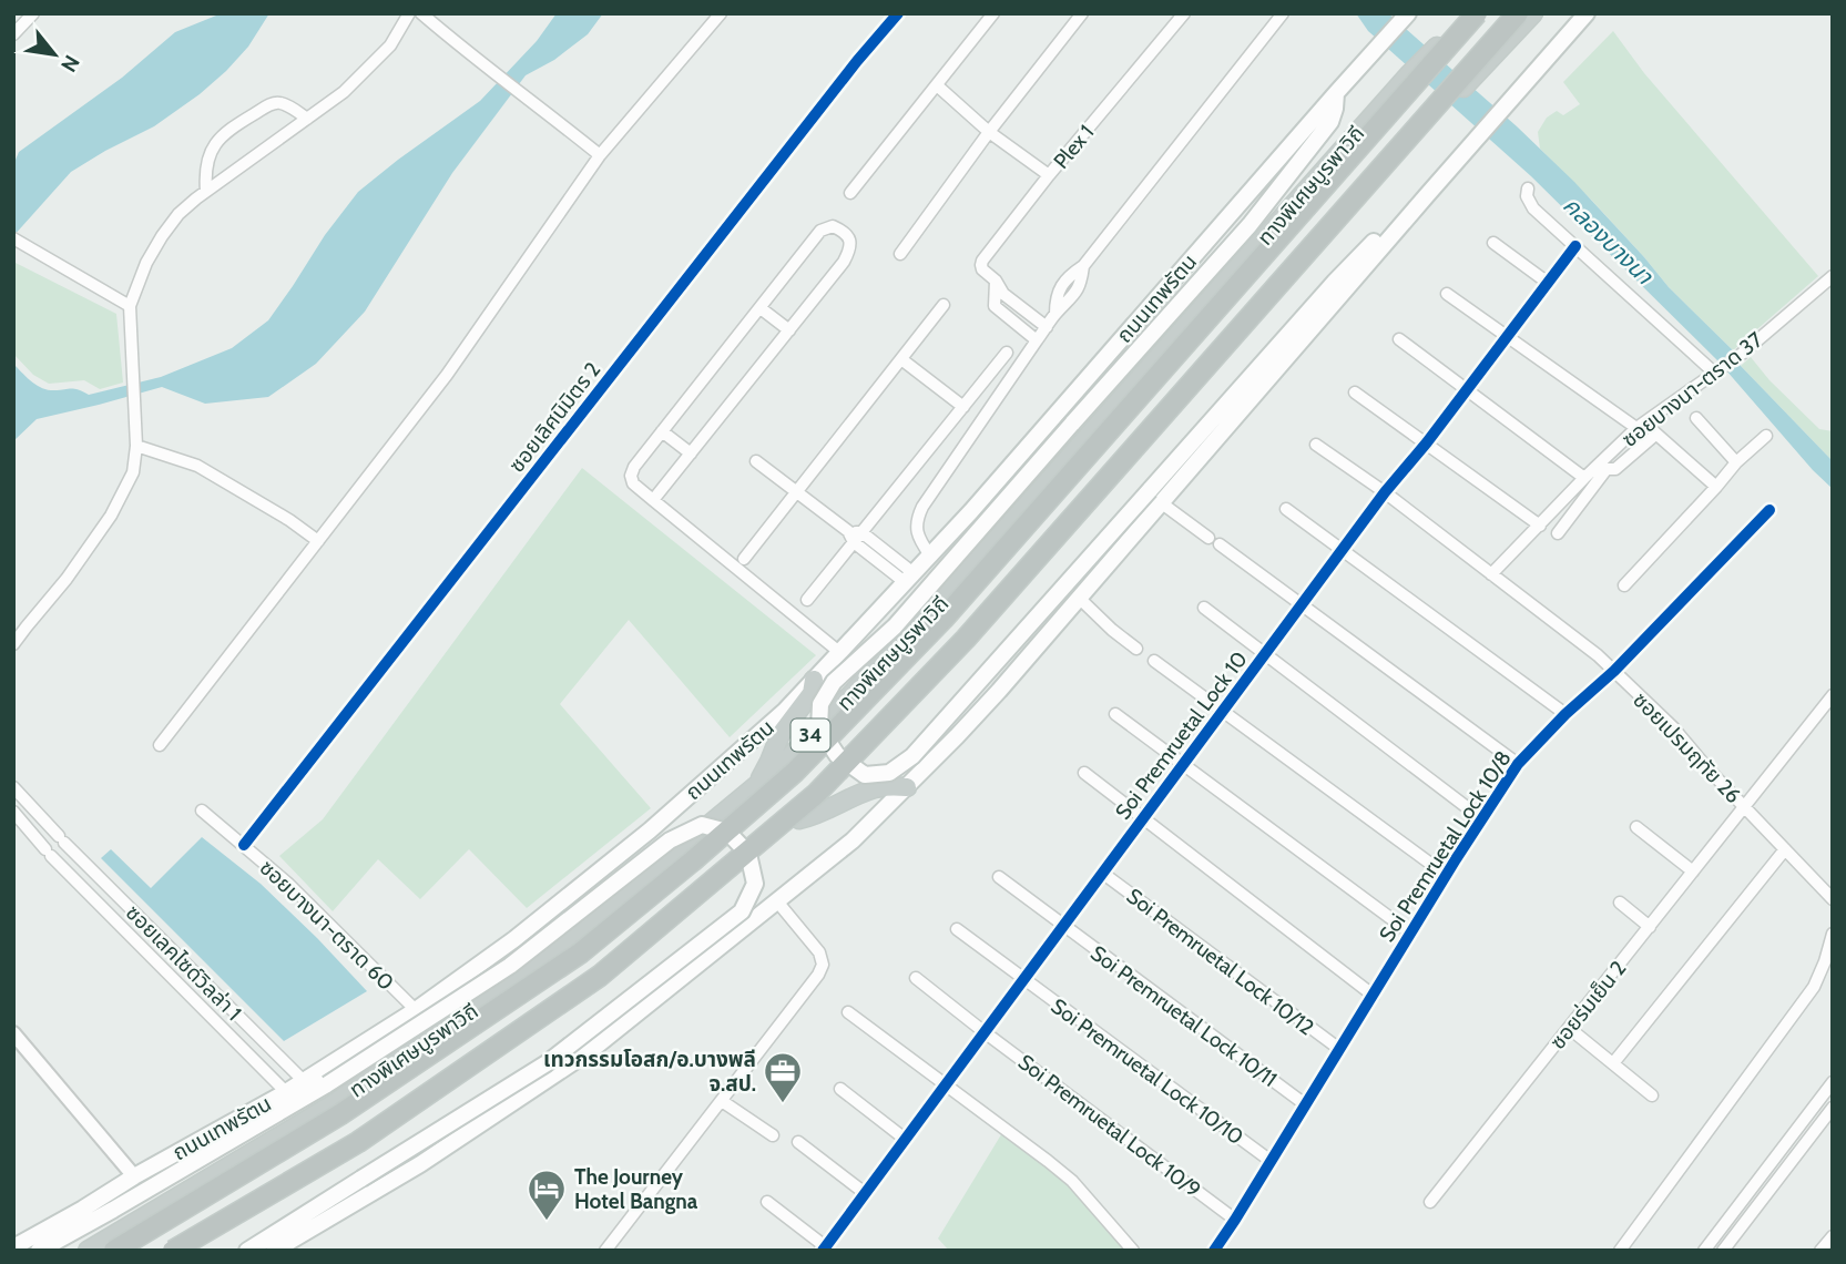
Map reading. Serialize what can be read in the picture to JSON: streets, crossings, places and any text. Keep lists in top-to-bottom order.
{
  "streets": {
    "highway": ["ทางพิเศษบูรพาวิถี", "ถนนเทพรัตน", "34"],
    "street": [
      "Plex 1",
      "ซอยบางนา-ตราด 37",
      "ซอยเลิศนิมิตร 2",
      "Soi Premruetal Lock 10",
      "ซอยเปรมฤทัย 26",
      "Soi Premruetal Lock 10/8",
      "ซอยบางนา-ตราด 60",
      "Soi Premruetal Lock 10/12",
      "ซอยเลคไซด์วิลล่า 1",
      "ซอยร่มเย็น 2",
      "Soi Premruetal Lock 10/11",
      "Soi Premruetal Lock 10/10",
      "Soi Premruetal Lock 10/9"
    ]
  },
  "crossings": [
    ["ถนนเทพรัตน", "ซอยบางนา-ตราด 60"],
    ["ถนนเทพรัตน", "ซอยเลคไซด์วิลล่า 1"],
    ["ซอยบางนา-ตราด 37", "ซอยเปรมฤทัย 26"],
    ["ซอยเลิศนิมิตร 2", "ซอยบางนา-ตราด 60"],
    ["Soi Premruetal Lock 10", "ซอยเปรมฤทัย 26"],
    ["Soi Premruetal Lock 10", "Soi Premruetal Lock 10/12"],
    ["Soi Premruetal Lock 10", "Soi Premruetal Lock 10/11"],
    ["Soi Premruetal Lock 10", "Soi Premruetal Lock 10/10"],
    ["Soi Premruetal Lock 10", "Soi Premruetal Lock 10/9"],
    ["ซอยเปรมฤทัย 26", "Soi Premruetal Lock 10/8"],
    ["ซอยเปรมฤทัย 26", "ซอยร่มเย็น 2"],
    ["Soi Premruetal Lock 10/8", "Soi Premruetal Lock 10/12"],
    ["Soi Premruetal Lock 10/8", "Soi Premruetal Lock 10/11"],
    ["Soi Premruetal Lock 10/8", "Soi Premruetal Lock 10/10"],
    ["Soi Premruetal Lock 10/8", "Soi Premruetal Lock 10/9"]
  ],
  "water": ["คลองบางนา"],
  "places": {
    "office": ["เทวกรรมโอสก/อ.บางพลี จ.สป."],
    "hotel": ["The Journey Hotel Bangna"]
  },
  "north": "bottom right"
}
